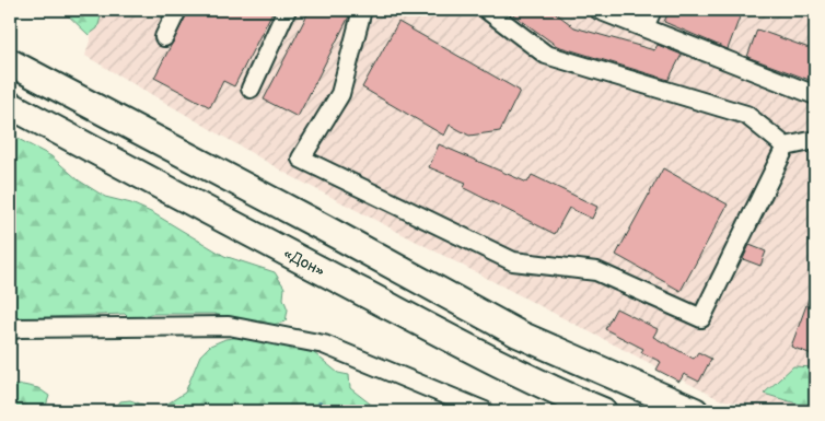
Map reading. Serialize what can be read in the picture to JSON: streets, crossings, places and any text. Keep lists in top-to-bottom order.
{
  "streets": {
    "highway": ["«Дон»"]
  }
}
